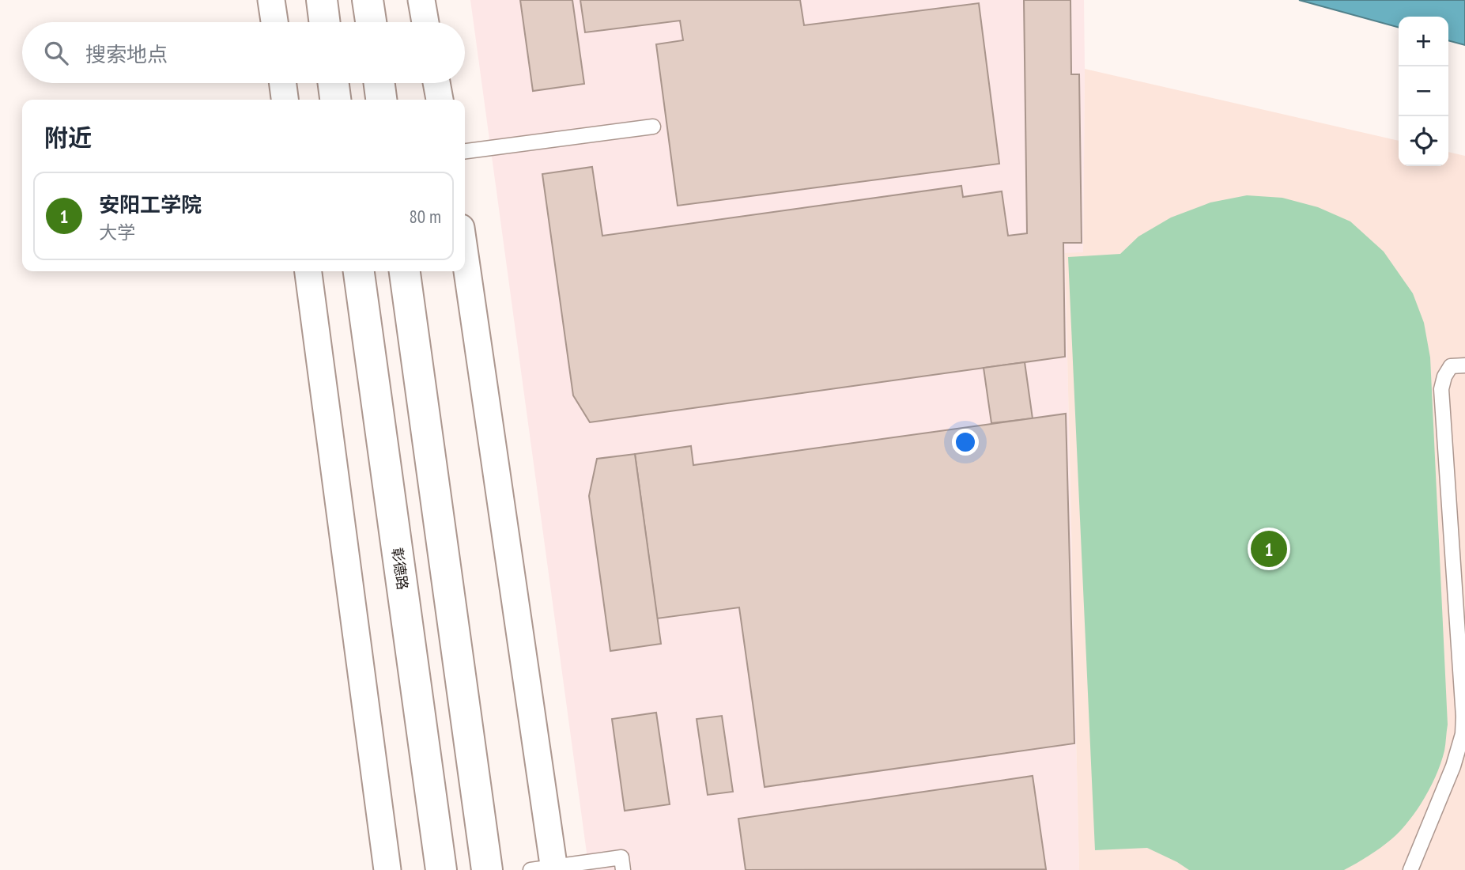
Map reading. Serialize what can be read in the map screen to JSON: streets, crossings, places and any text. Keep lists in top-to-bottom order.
{
  "streets": {
    "highway": ["彰德路"]
  },
  "page": {
    "map_buttons": ["+", "−"],
    "search": "搜索地点",
    "heading": "附近",
    "list": [
      {
        "mark": "1",
        "name": "安阳工学院",
        "note": "大学",
        "value": "80 m"
      }
    ],
    "pins": "1"
  }
}
